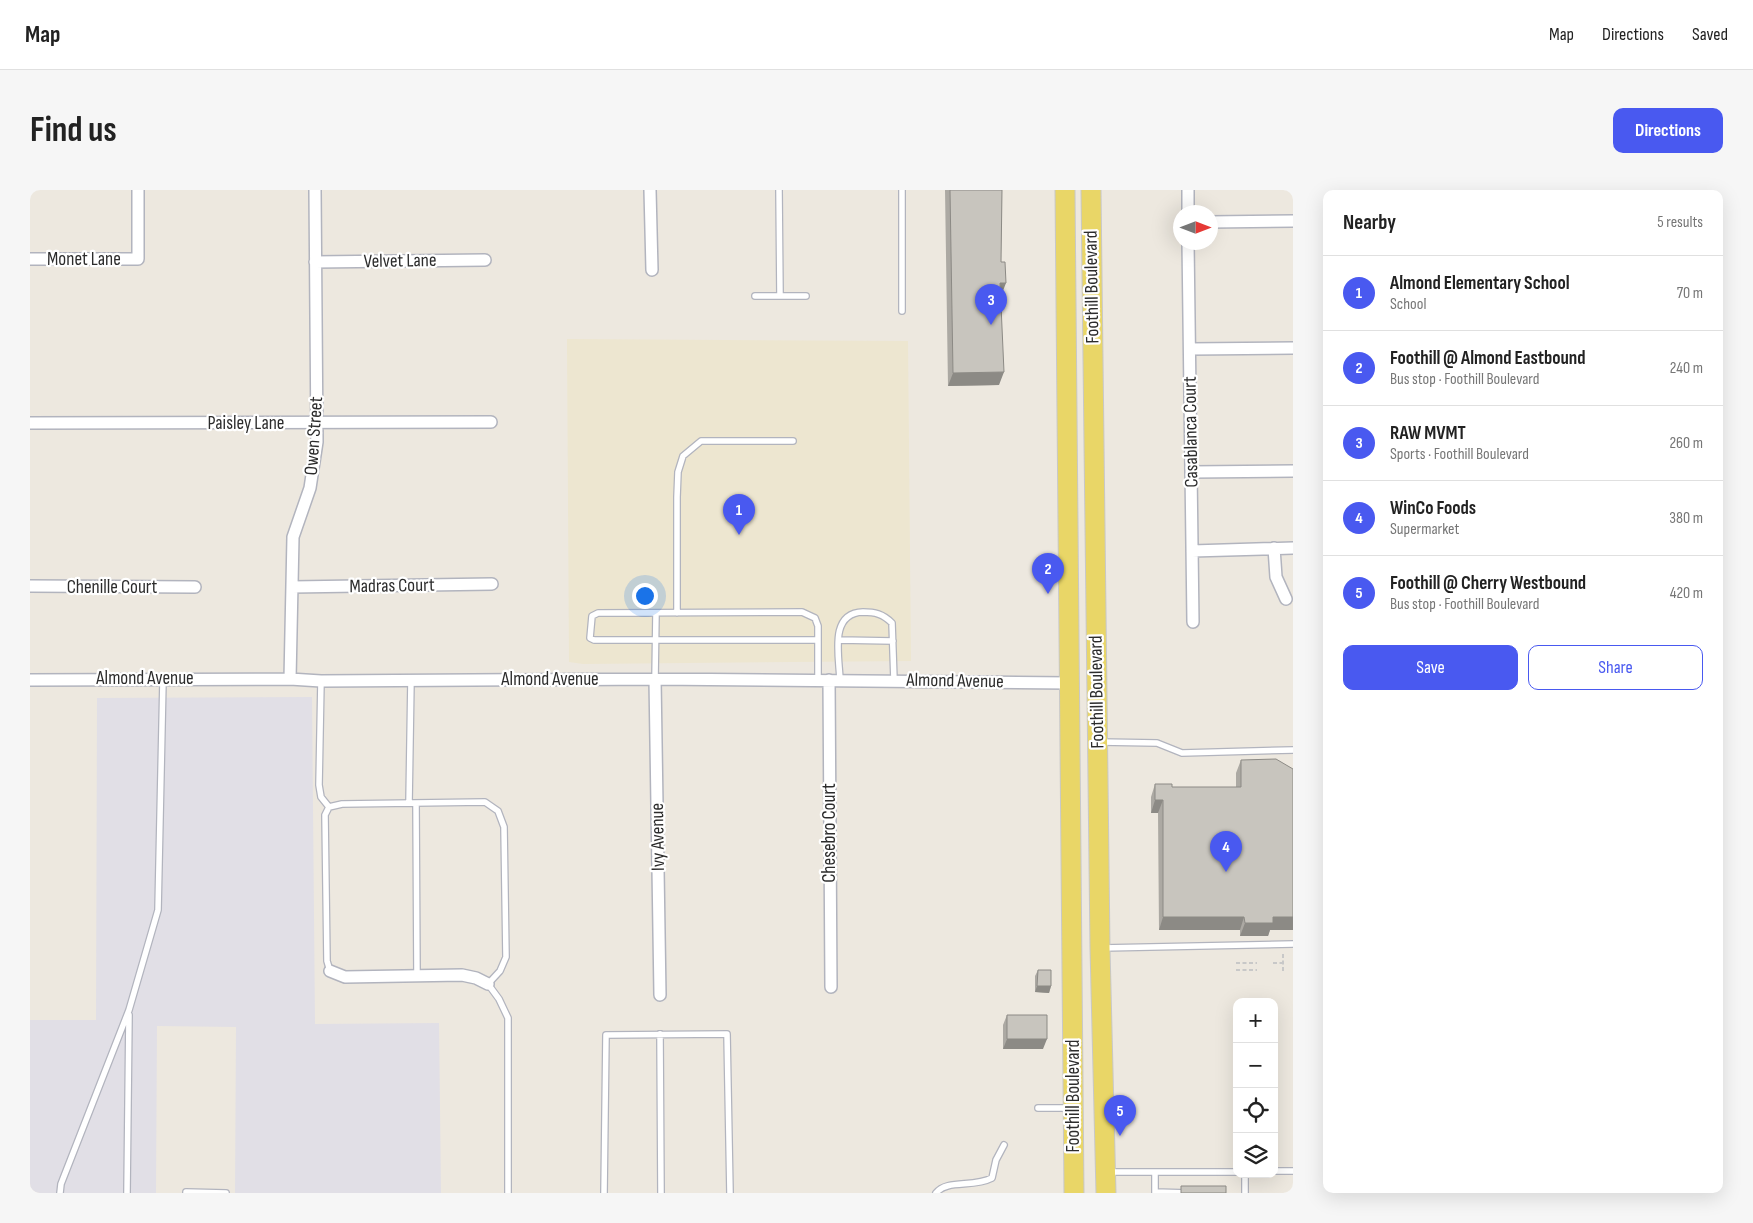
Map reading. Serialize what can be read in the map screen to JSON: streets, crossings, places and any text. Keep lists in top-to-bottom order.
{
  "streets": {
    "main road": ["Foothill Boulevard"],
    "street": [
      "Monet Lane",
      "Velvet Lane",
      "Paisley Lane",
      "Casablanca Court",
      "Owen Street",
      "Madras Court",
      "Chenille Court",
      "Almond Avenue",
      "Chesebro Court",
      "Ivy Avenue"
    ]
  },
  "crossings": [
    ["Velvet Lane", "Owen Street"],
    ["Foothill Boulevard", "Almond Avenue"],
    ["Paisley Lane", "Owen Street"],
    ["Owen Street", "Madras Court"],
    ["Owen Street", "Almond Avenue"],
    ["Almond Avenue", "Chesebro Court"],
    ["Almond Avenue", "Ivy Avenue"]
  ],
  "north": "right",
  "page": {
    "header": "Map",
    "nav": ["Map", "Directions", "Saved"],
    "buttons": [
      "Directions",
      ["Save", "Share"]
    ],
    "title": "Find us",
    "heading": ["Nearby", "5 results"],
    "list": [
      {
        "mark": "1",
        "name": "Almond Elementary School",
        "note": "School",
        "value": "70 m"
      },
      {
        "mark": "2",
        "name": "Foothill @ Almond Eastbound",
        "note": "Bus stop · Foothill Boulevard",
        "value": "240 m"
      },
      {
        "mark": "3",
        "name": "RAW MVMT",
        "note": "Sports · Foothill Boulevard",
        "value": "260 m"
      },
      {
        "mark": "4",
        "name": "WinCo Foods",
        "note": "Supermarket",
        "value": "380 m"
      },
      {
        "mark": "5",
        "name": "Foothill @ Cherry Westbound",
        "note": "Bus stop · Foothill Boulevard",
        "value": "420 m"
      }
    ],
    "pins": [
      "3",
      "1",
      "2",
      "4",
      "5"
    ],
    "map_buttons": ["+", "−"]
  }
}
